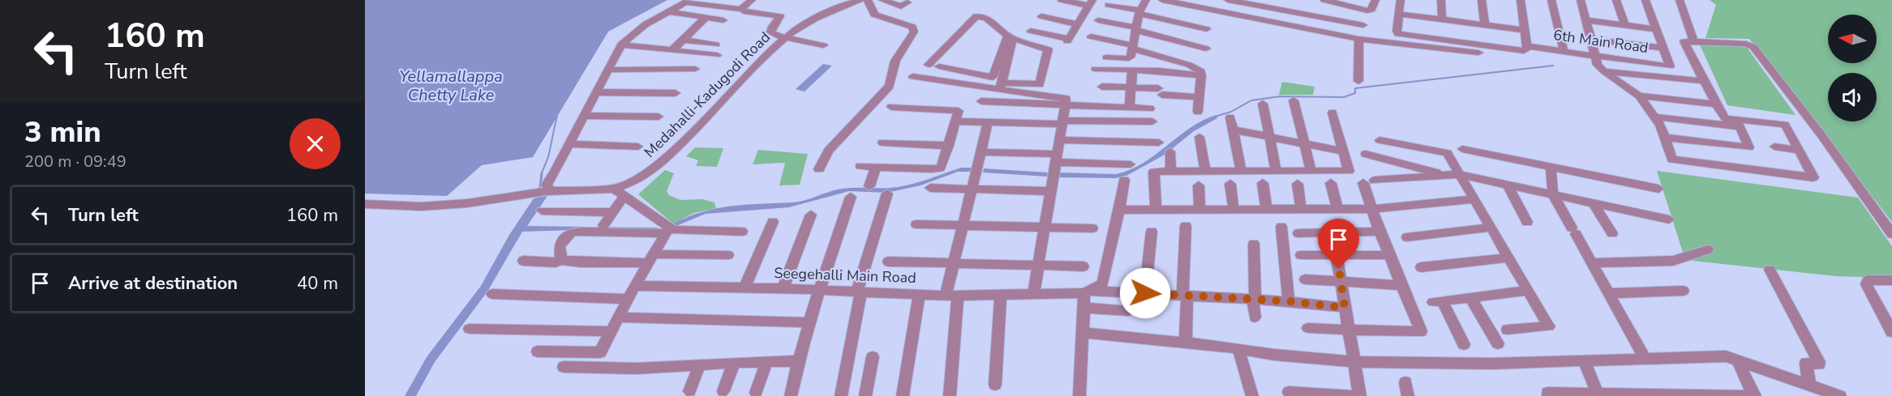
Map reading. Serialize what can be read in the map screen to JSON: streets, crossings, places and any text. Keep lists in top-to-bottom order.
{
  "streets": {
    "street": ["6th Main Road", "Medahalli-Kadugodi Road", "Seegehalli Main Road"]
  },
  "water": ["Yellamallappa Chetty Lake"],
  "north": "left",
  "page": {
    "turn": ["160 m", "Turn left"],
    "heading": ["3 min", "200 m · 09:49"],
    "list": [
      {
        "name": "Turn left",
        "value": "160 m"
      },
      {
        "name": "Arrive at destination",
        "value": "40 m"
      }
    ]
  }
}
